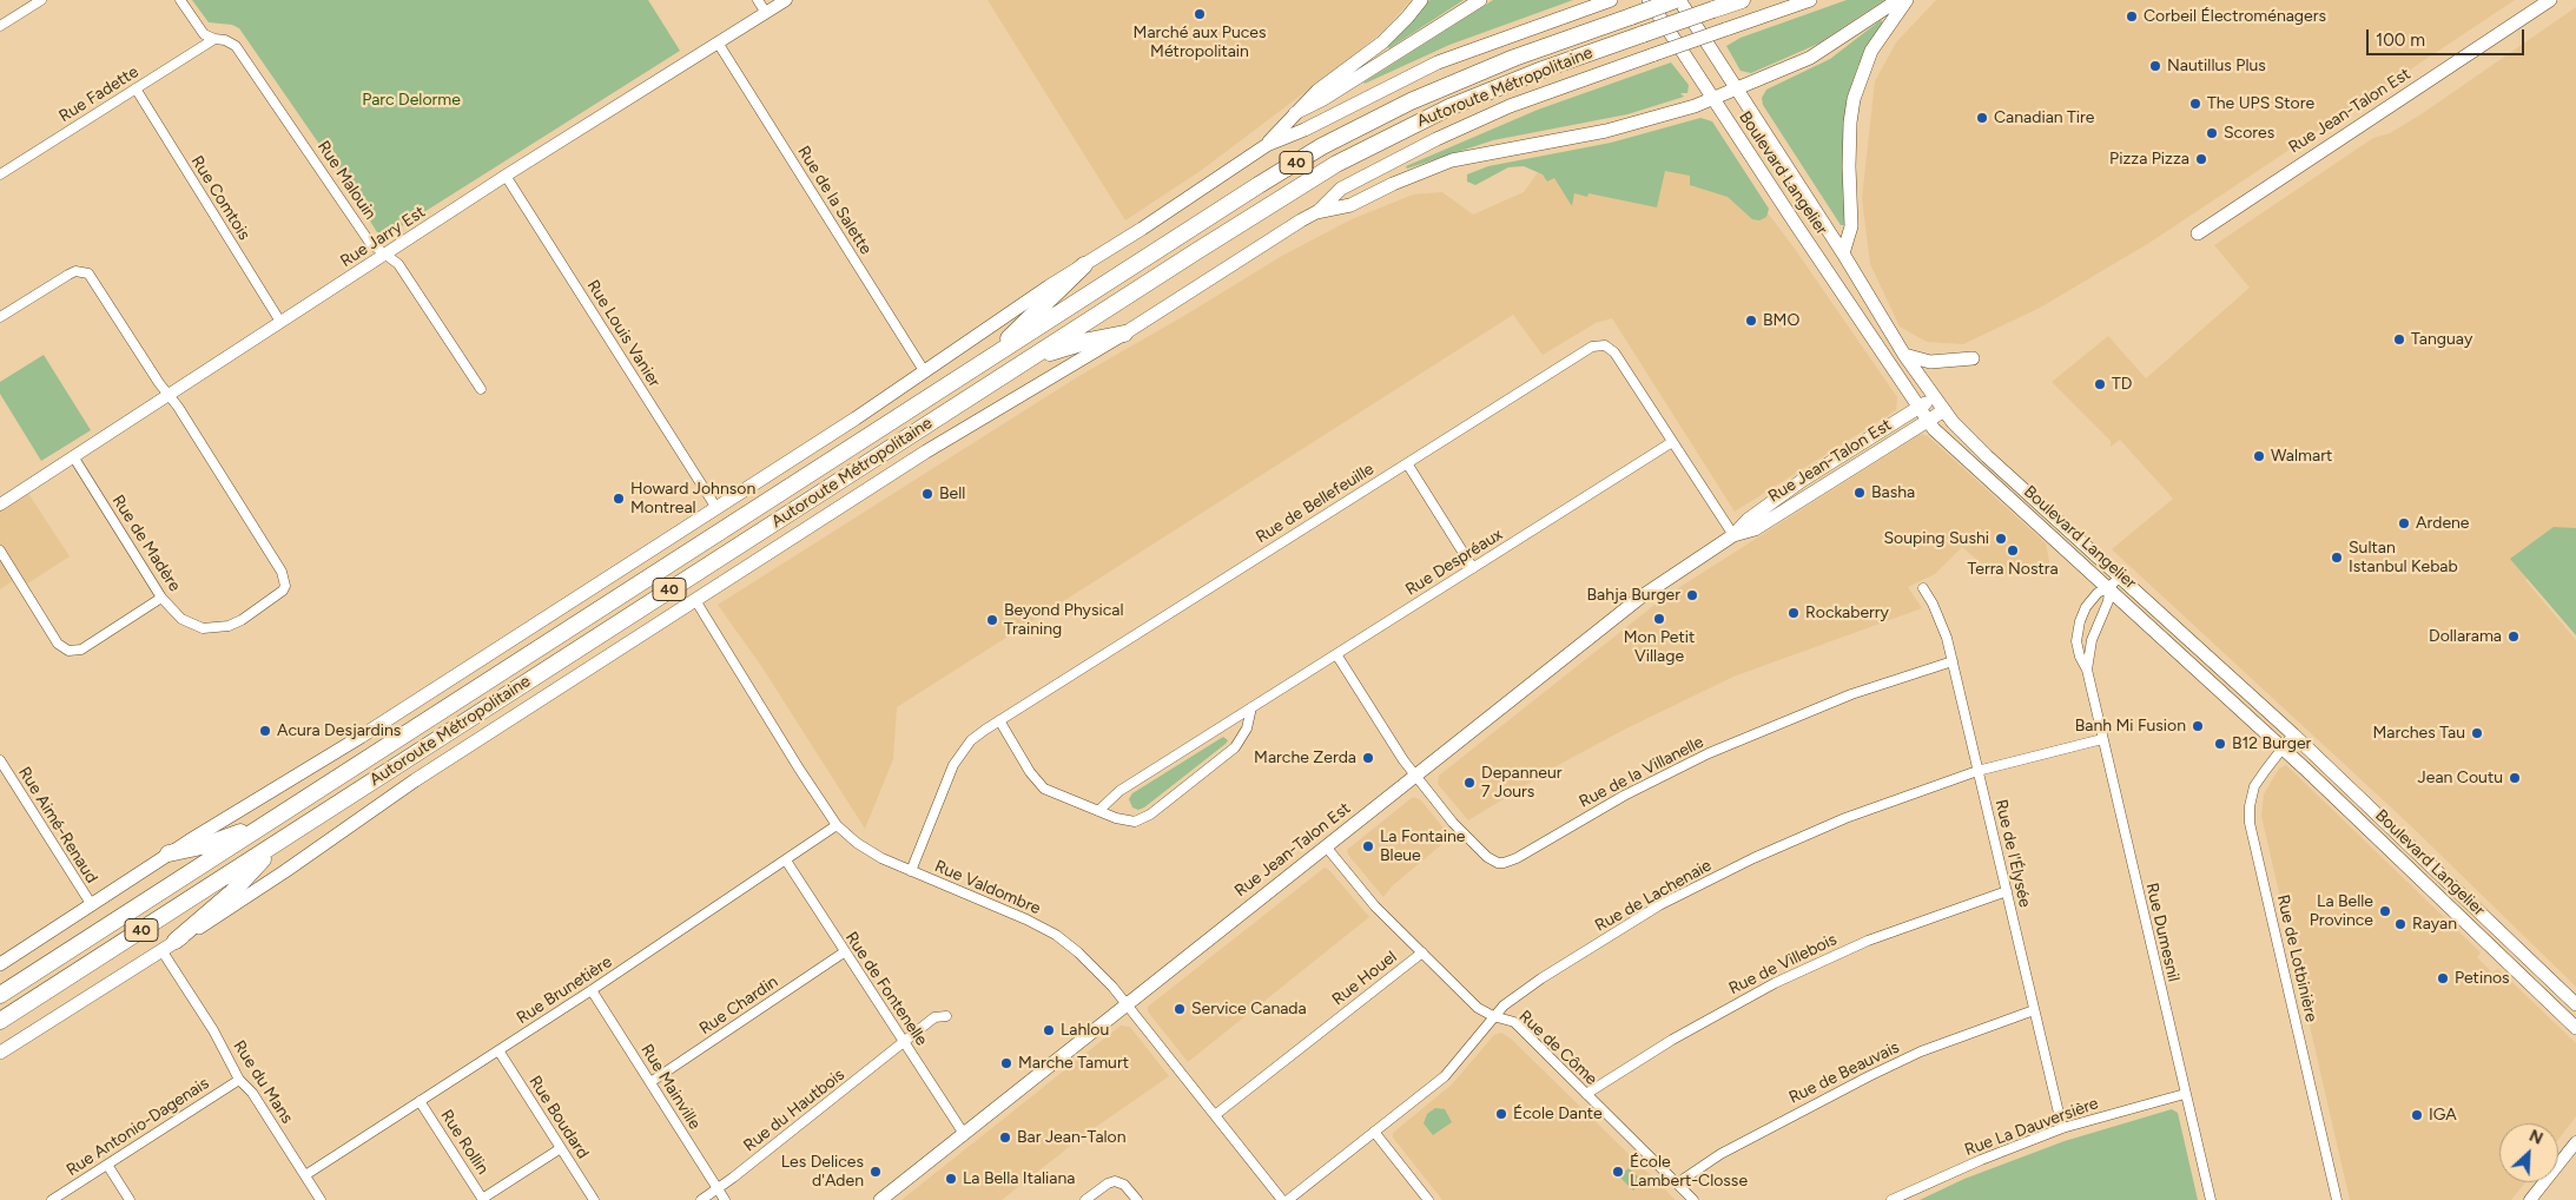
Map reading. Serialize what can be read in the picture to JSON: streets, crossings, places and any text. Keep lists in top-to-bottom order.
{
  "streets": {
    "highway": ["Autoroute Métropolitaine", "40"],
    "main road": ["Rue Jean-Talon Est", "Boulevard Langelier"],
    "street": [
      "Rue Fadette",
      "Rue Malouin",
      "Rue Comtois",
      "Rue de la Salette",
      "Rue Jarry Est",
      "Rue Louis Vanier",
      "Rue de Bellefeuille",
      "Rue de Madère",
      "Rue Despréaux",
      "Rue de la Villanelle",
      "Rue Aimé-Renaud",
      "Rue de l'Élysée",
      "Rue Valdombre",
      "Rue de Lachenaie",
      "Rue Dumesnil",
      "Rue de Lotbinière",
      "Rue de Villebois",
      "Rue Houel",
      "Rue de Fontenelle",
      "Rue Brunetière",
      "Rue Chardin",
      "Rue de Côme",
      "Rue de Beauvais",
      "Rue du Mans",
      "Rue Mainville",
      "Rue du Hautbois",
      "Rue Boudard",
      "Rue Antonio-Dagenais",
      "Rue La Dauversière",
      "Rue Rollin"
    ]
  },
  "crossings": [
    ["Autoroute Métropolitaine", "Boulevard Langelier"],
    ["Rue Fadette", "Rue Malouin"],
    ["Rue Fadette", "Rue Comtois"],
    ["Rue Jean-Talon Est", "Boulevard Langelier"],
    ["Rue Jean-Talon Est", "Rue de Bellefeuille"],
    ["Rue Jean-Talon Est", "Rue de la Villanelle"],
    ["Rue Jean-Talon Est", "Rue Valdombre"],
    ["Rue Jean-Talon Est", "Rue de Fontenelle"],
    ["Rue Jean-Talon Est", "Rue de Côme"],
    ["Boulevard Langelier", "Rue Dumesnil"],
    ["Boulevard Langelier", "Rue de Lotbinière"],
    ["Rue Malouin", "Rue Jarry Est"],
    ["Rue Comtois", "Rue Jarry Est"],
    ["Rue de la Salette", "Rue Jarry Est"],
    ["Rue Jarry Est", "Rue Louis Vanier"],
    ["Rue Jarry Est", "Rue de Madère"],
    ["Rue de Bellefeuille", "Rue Despréaux"],
    ["Rue de Bellefeuille", "Rue Valdombre"],
    ["Rue Despréaux", "Rue de la Villanelle"],
    ["Rue de la Villanelle", "Rue de l'Élysée"],
    ["Rue de l'Élysée", "Rue de Lachenaie"],
    ["Rue de l'Élysée", "Rue de Villebois"],
    ["Rue de l'Élysée", "Rue de Beauvais"],
    ["Rue de l'Élysée", "Rue La Dauversière"],
    ["Rue Valdombre", "Rue Houel"],
    ["Rue Valdombre", "Rue Brunetière"],
    ["Rue de Lachenaie", "Rue Dumesnil"],
    ["Rue de Lachenaie", "Rue de Côme"],
    ["Rue Dumesnil", "Rue La Dauversière"],
    ["Rue de Villebois", "Rue de Côme"],
    ["Rue Houel", "Rue de Côme"],
    ["Rue de Fontenelle", "Rue Brunetière"],
    ["Rue de Fontenelle", "Rue Chardin"],
    ["Rue de Fontenelle", "Rue du Hautbois"],
    ["Rue Brunetière", "Rue du Mans"],
    ["Rue Brunetière", "Rue Mainville"],
    ["Rue Brunetière", "Rue Boudard"],
    ["Rue Brunetière", "Rue Rollin"],
    ["Rue Chardin", "Rue Mainville"],
    ["Rue de Côme", "Rue de Beauvais"],
    ["Rue du Mans", "Rue Antonio-Dagenais"],
    ["Rue Mainville", "Rue du Hautbois"]
  ],
  "parks": ["Parc Delorme"],
  "places": [
    "Marché aux Puces Métropolitain",
    "Corbeil Électroménagers",
    "Nautillus Plus",
    "The UPS Store",
    "Canadian Tire",
    "Scores",
    "Pizza Pizza",
    "BMO",
    "Tanguay",
    "TD",
    "Walmart",
    "Basha",
    "Bell",
    "Howard Johnson Montreal",
    "Ardene",
    "Souping Sushi",
    "Terra Nostra",
    "Sultan Istanbul Kebab",
    "Bahja Burger",
    "Rockaberry",
    "Mon Petit Village",
    "Beyond Physical Training",
    "Dollarama",
    "Banh Mi Fusion",
    "Acura Desjardins",
    "Marches Tau",
    "B12 Burger",
    "Marche Zerda",
    "Jean Coutu",
    "Depanneur 7 Jours",
    "La Fontaine Bleue",
    "La Belle Province",
    "Rayan",
    "Petinos",
    "Service Canada",
    "Lahlou",
    "Marche Tamurt",
    "École Dante",
    "IGA",
    "Bar Jean-Talon",
    "Les Delices d'Aden",
    "École Lambert-Closse",
    "La Bella Italiana"
  ],
  "scale_bar": "100 m",
  "north": "top right"
}
